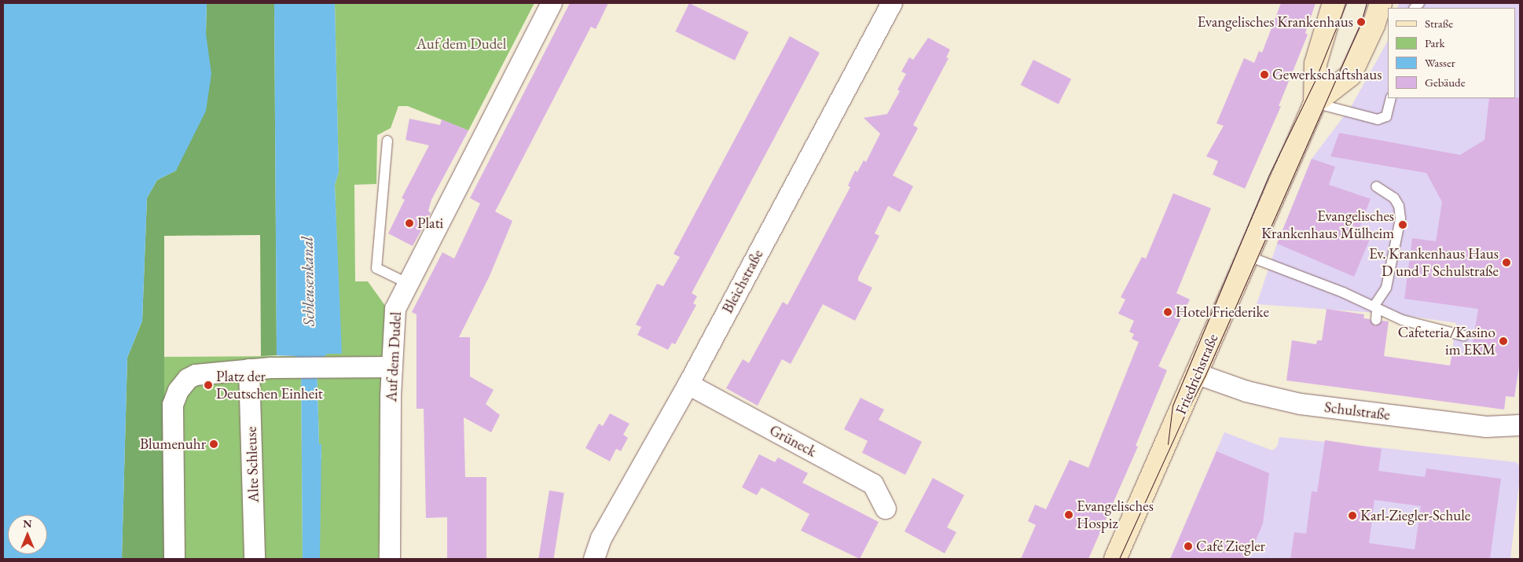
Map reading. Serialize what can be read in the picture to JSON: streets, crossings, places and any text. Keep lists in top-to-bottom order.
{
  "streets": {
    "main road": ["Friedrichstraße"],
    "street": [
      "Bleichstraße",
      "Auf dem Dudel",
      "Schulstraße",
      "Grüneck",
      "Alte Schleuse"
    ]
  },
  "crossings": [
    ["Bleichstraße", "Grüneck"],
    ["Friedrichstraße", "Schulstraße"]
  ],
  "water": ["Schleusenkanal"],
  "parks": ["Auf dem Dudel"],
  "places": [
    "Evangelisches Krankenhaus",
    "Gewerkschaftshaus",
    "Plati",
    "Evangelisches Krankenhaus Mülheim",
    "Ev. Krankenhaus Haus D und F Schulstraße",
    "Hotel Friederike",
    "Cafeteria/Kasino im EKM",
    "Platz der Deutschen Einheit",
    "Blumenuhr",
    "Evangelisches Hospiz",
    "Karl-Ziegler-Schule",
    "Café Ziegler"
  ],
  "legend": [
    "Straße",
    "Park",
    "Wasser",
    "Gebäude"
  ],
  "north": "top"
}
